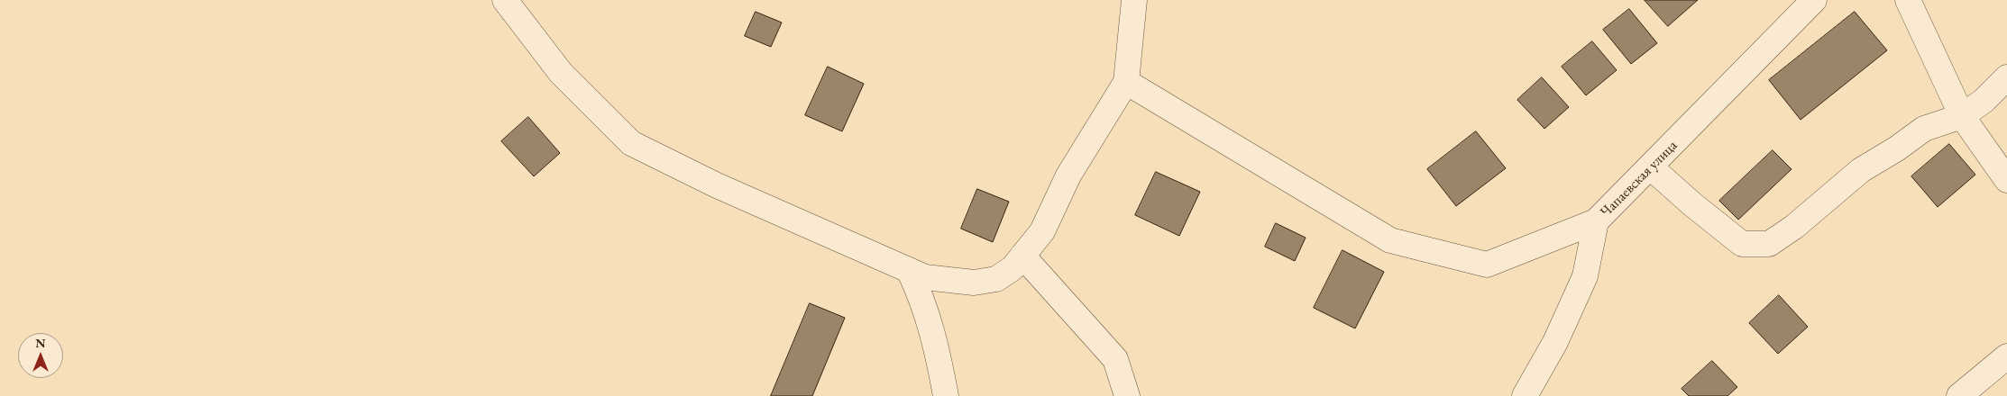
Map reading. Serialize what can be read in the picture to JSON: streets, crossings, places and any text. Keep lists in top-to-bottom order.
{
  "streets": {
    "street": ["Чапаевская улица"]
  },
  "north": "top"
}
